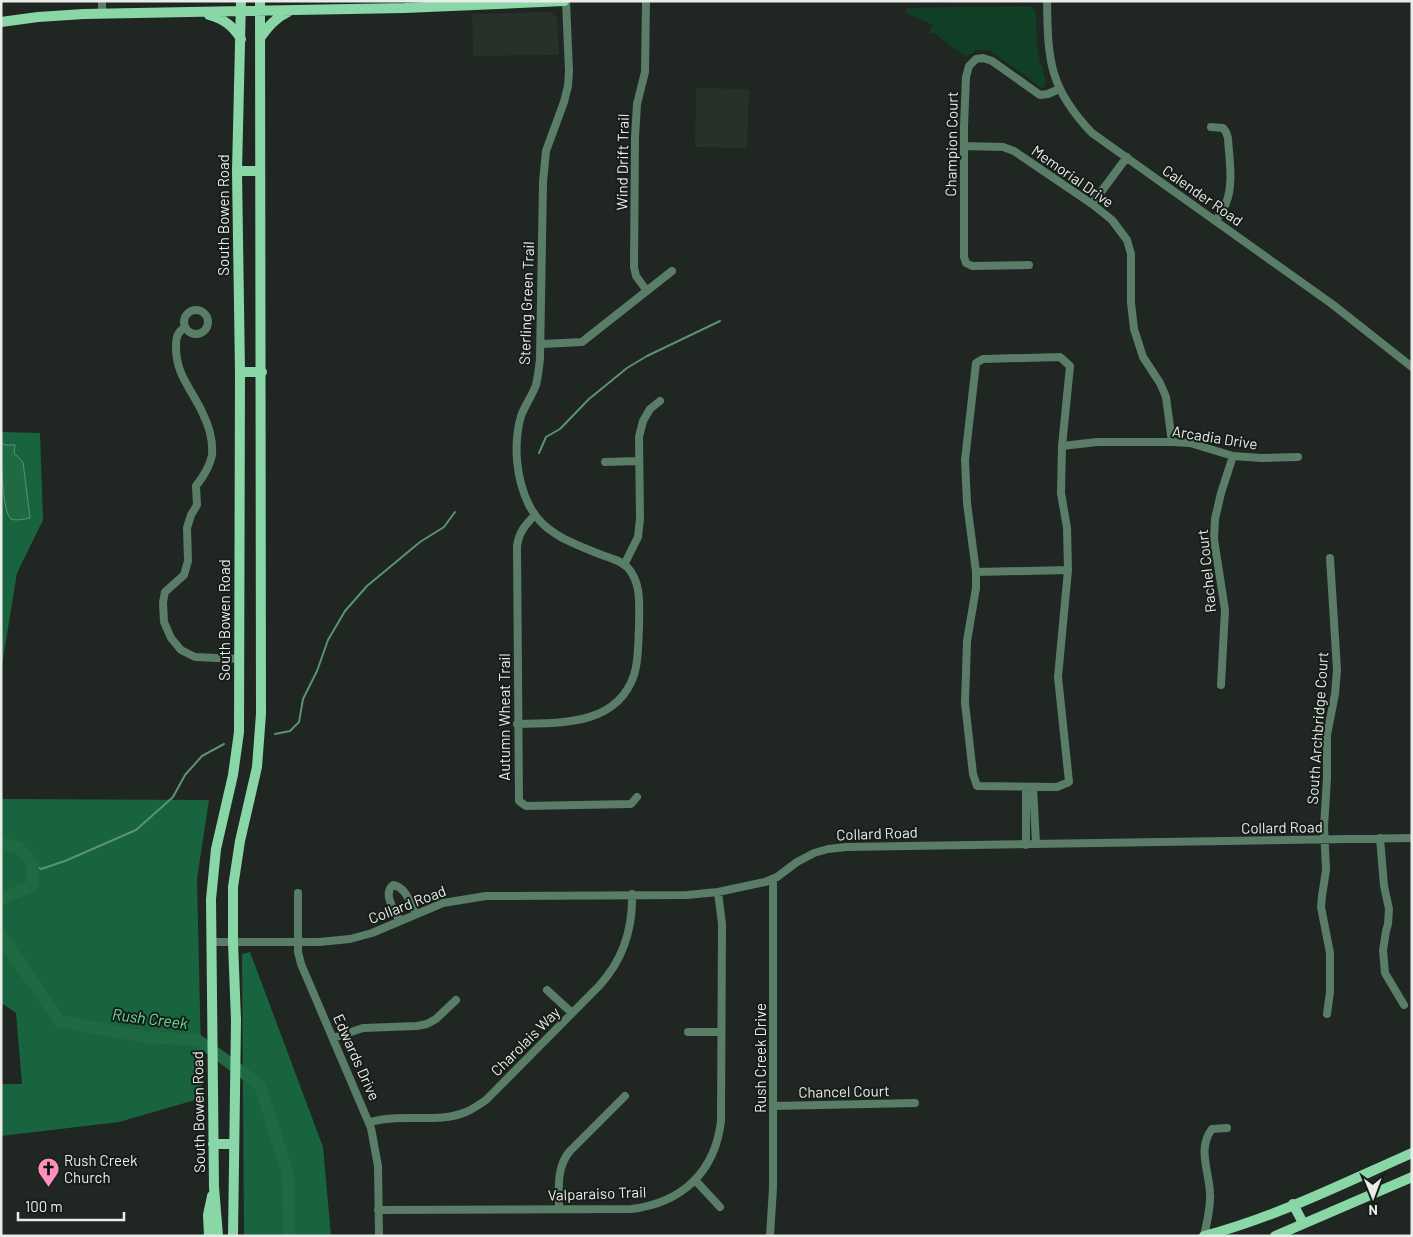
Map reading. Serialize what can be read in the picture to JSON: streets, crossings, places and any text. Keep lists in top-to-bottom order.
{
  "streets": {
    "main road": ["South Bowen Road"],
    "street": [
      "Champion Court",
      "Wind Drift Trail",
      "Memorial Drive",
      "Calender Road",
      "Sterling Green Trail",
      "Arcadia Drive",
      "Rachel Court",
      "Autumn Wheat Trail",
      "South Archbridge Court",
      "Collard Road",
      "Charolais Way",
      "Edwards Drive",
      "Rush Creek Drive",
      "Chancel Court",
      "Valparaiso Trail"
    ]
  },
  "crossings": [
    ["Champion Court", "Memorial Drive"],
    ["Champion Court", "Calender Road"],
    ["Memorial Drive", "Arcadia Drive"],
    ["South Bowen Road", "Collard Road"],
    ["Sterling Green Trail", "Autumn Wheat Trail"],
    ["Arcadia Drive", "Rachel Court"],
    ["South Archbridge Court", "Collard Road"],
    ["Collard Road", "Charolais Way"],
    ["Collard Road", "Edwards Drive"],
    ["Collard Road", "Rush Creek Drive"],
    ["Collard Road", "Valparaiso Trail"],
    ["Charolais Way", "Edwards Drive"],
    ["Edwards Drive", "Valparaiso Trail"],
    ["Rush Creek Drive", "Chancel Court"]
  ],
  "water": ["Rush Creek"],
  "places": {
    "church": ["Rush Creek Church"]
  },
  "scale_bar": "100 m",
  "north": "bottom"
}
